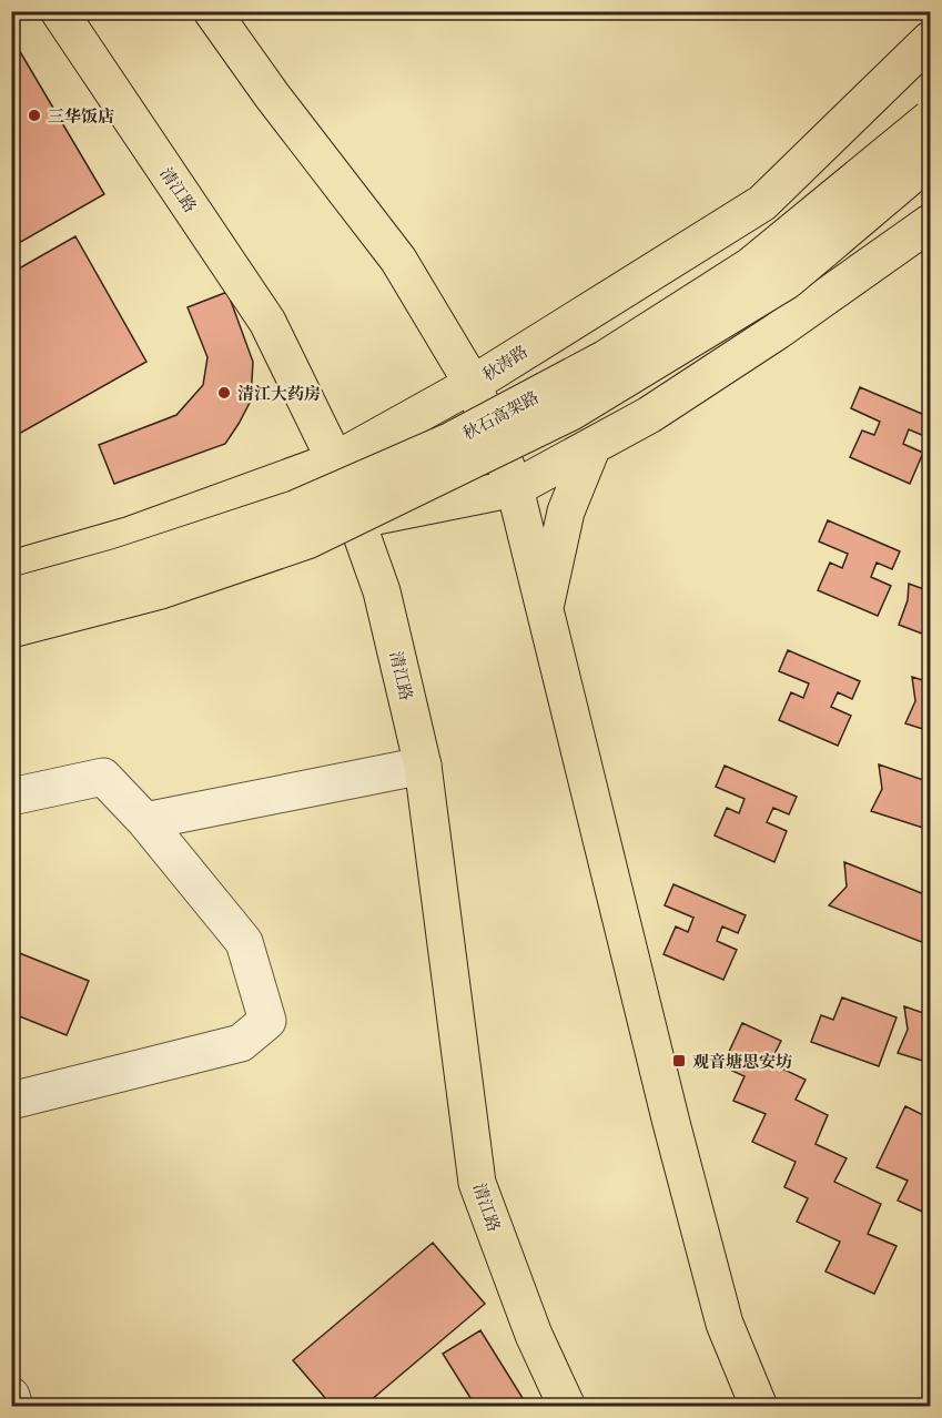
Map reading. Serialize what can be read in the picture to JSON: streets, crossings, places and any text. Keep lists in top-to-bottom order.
{
  "streets": {
    "main road": ["清江路", "秋涛路", "秋石高架路"]
  },
  "crossings": [
    ["清江路", "秋涛路"]
  ],
  "places": {
    "other": ["三华饭店", "清江大药房"],
    "transit": ["观音塘思安坊"]
  }
}
